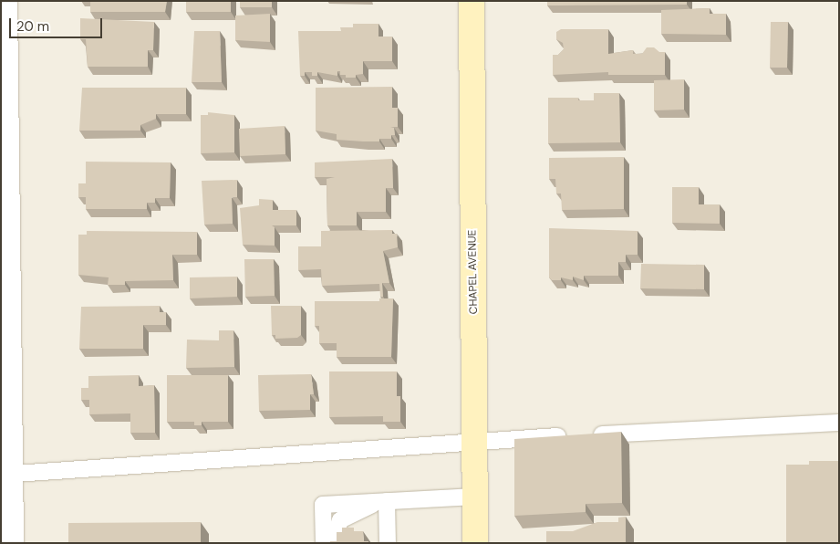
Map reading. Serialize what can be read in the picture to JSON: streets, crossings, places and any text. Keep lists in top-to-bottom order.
{
  "streets": {
    "street": ["CHAPEL AVENUE"]
  },
  "scale_bar": "20 m"
}
